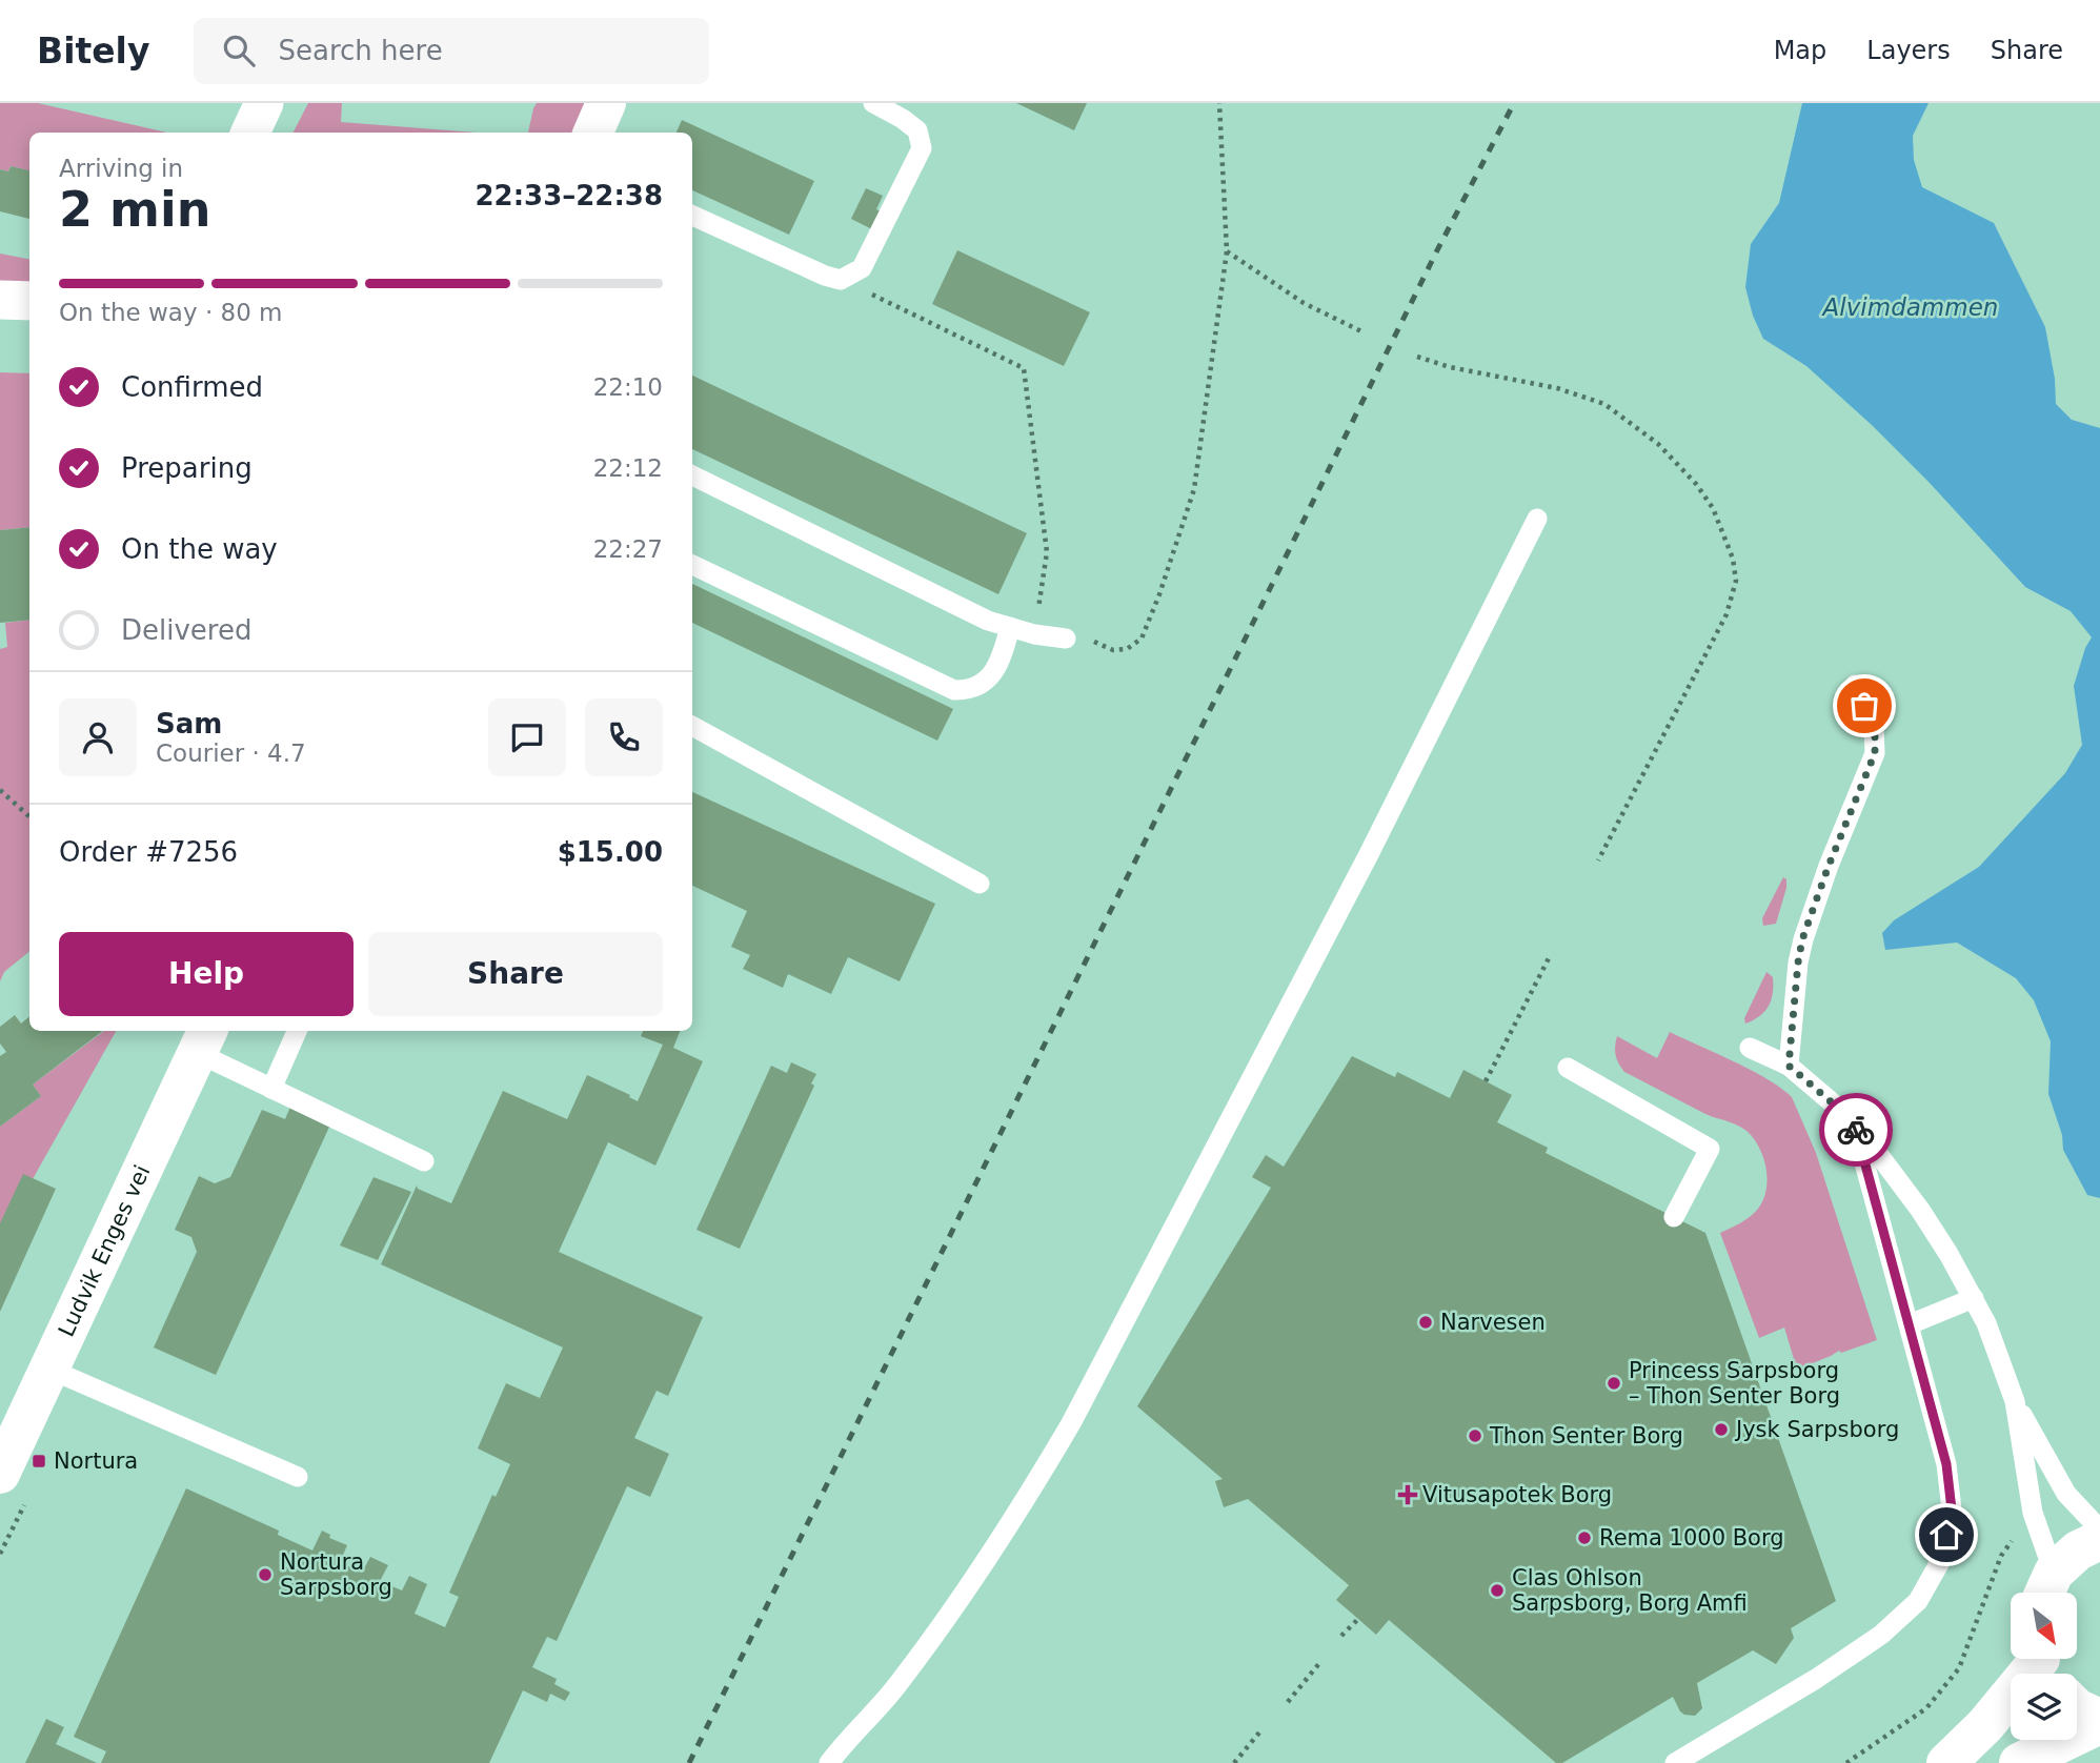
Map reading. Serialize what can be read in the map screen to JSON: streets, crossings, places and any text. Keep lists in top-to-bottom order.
{
  "streets": {
    "street": ["Ludvik Enges vei"]
  },
  "water": ["Alvimdammen"],
  "places": {
    "other": [
      "Narvesen",
      "Princess Sarpsborg – Thon Senter Borg",
      "Jysk Sarpsborg",
      "Thon Senter Borg",
      "Rema 1000 Borg",
      "Nortura Sarpsborg",
      "Clas Ohlson Sarpsborg, Borg Amfi"
    ],
    "transit": ["Nortura"],
    "health": ["Vitusapotek Borg"]
  },
  "north": "bottom right",
  "page": {
    "header": "Bitely",
    "search": "Search here",
    "nav": ["Map", "Layers", "Share"],
    "heading": ["2 min", "Arriving in", "22:33–22:38"],
    "panel": [
      "Sam",
      "Courier · 4.7",
      "Order #7256",
      "$15.00"
    ],
    "bar": "On the way · 80 m",
    "list": [
      ["Confirmed", "22:10"],
      ["Preparing", "22:12"],
      ["On the way", "22:27"],
      "Delivered"
    ],
    "buttons": ["Help", "Share"]
  }
}
